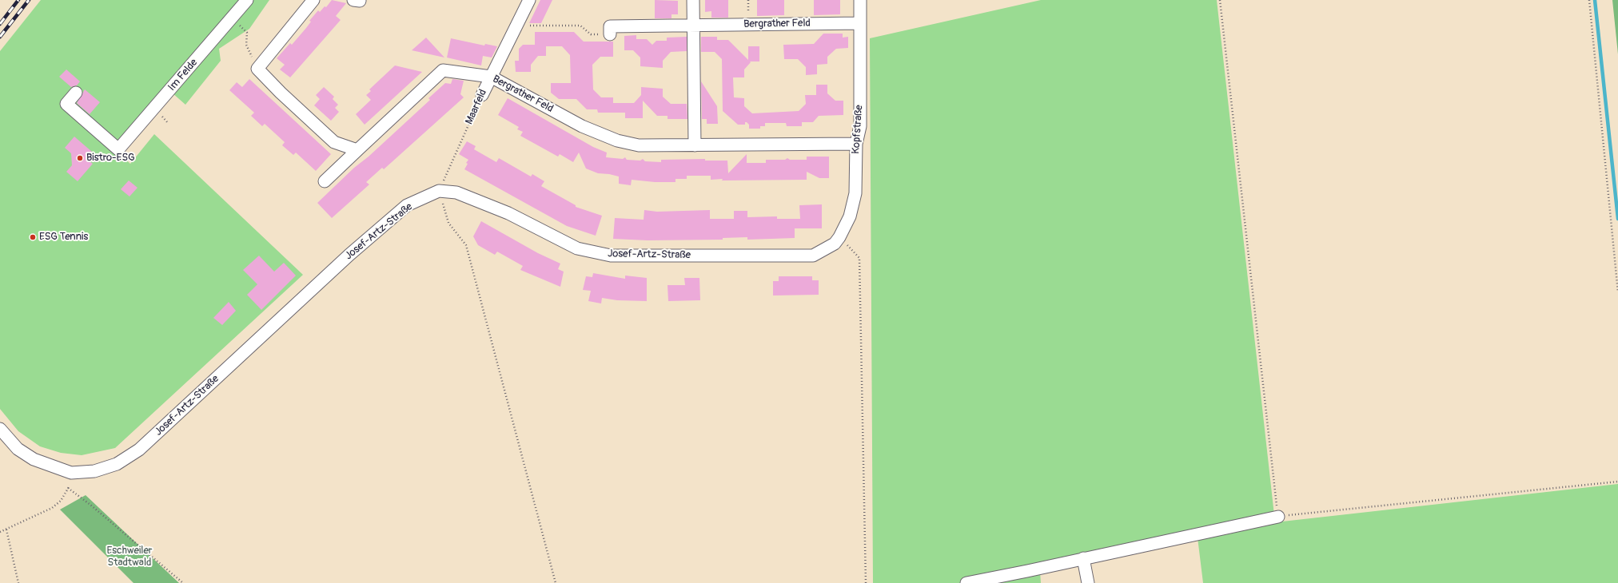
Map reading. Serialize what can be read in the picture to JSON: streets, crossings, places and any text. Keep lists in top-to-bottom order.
{
  "streets": {
    "street": [
      "Bergrather Feld",
      "Im Felde",
      "Maarfeld",
      "Kopfstraße",
      "Josef-Artz-Straße"
    ]
  },
  "crossings": [
    ["Bergrather Feld", "Maarfeld"],
    ["Bergrather Feld", "Kopfstraße"],
    ["Maarfeld", "Josef-Artz-Straße"],
    ["Kopfstraße", "Josef-Artz-Straße"]
  ],
  "parks": ["Eschweiler Stadtwald"],
  "places": ["Bistro-ESG", "ESG Tennis"]
}
